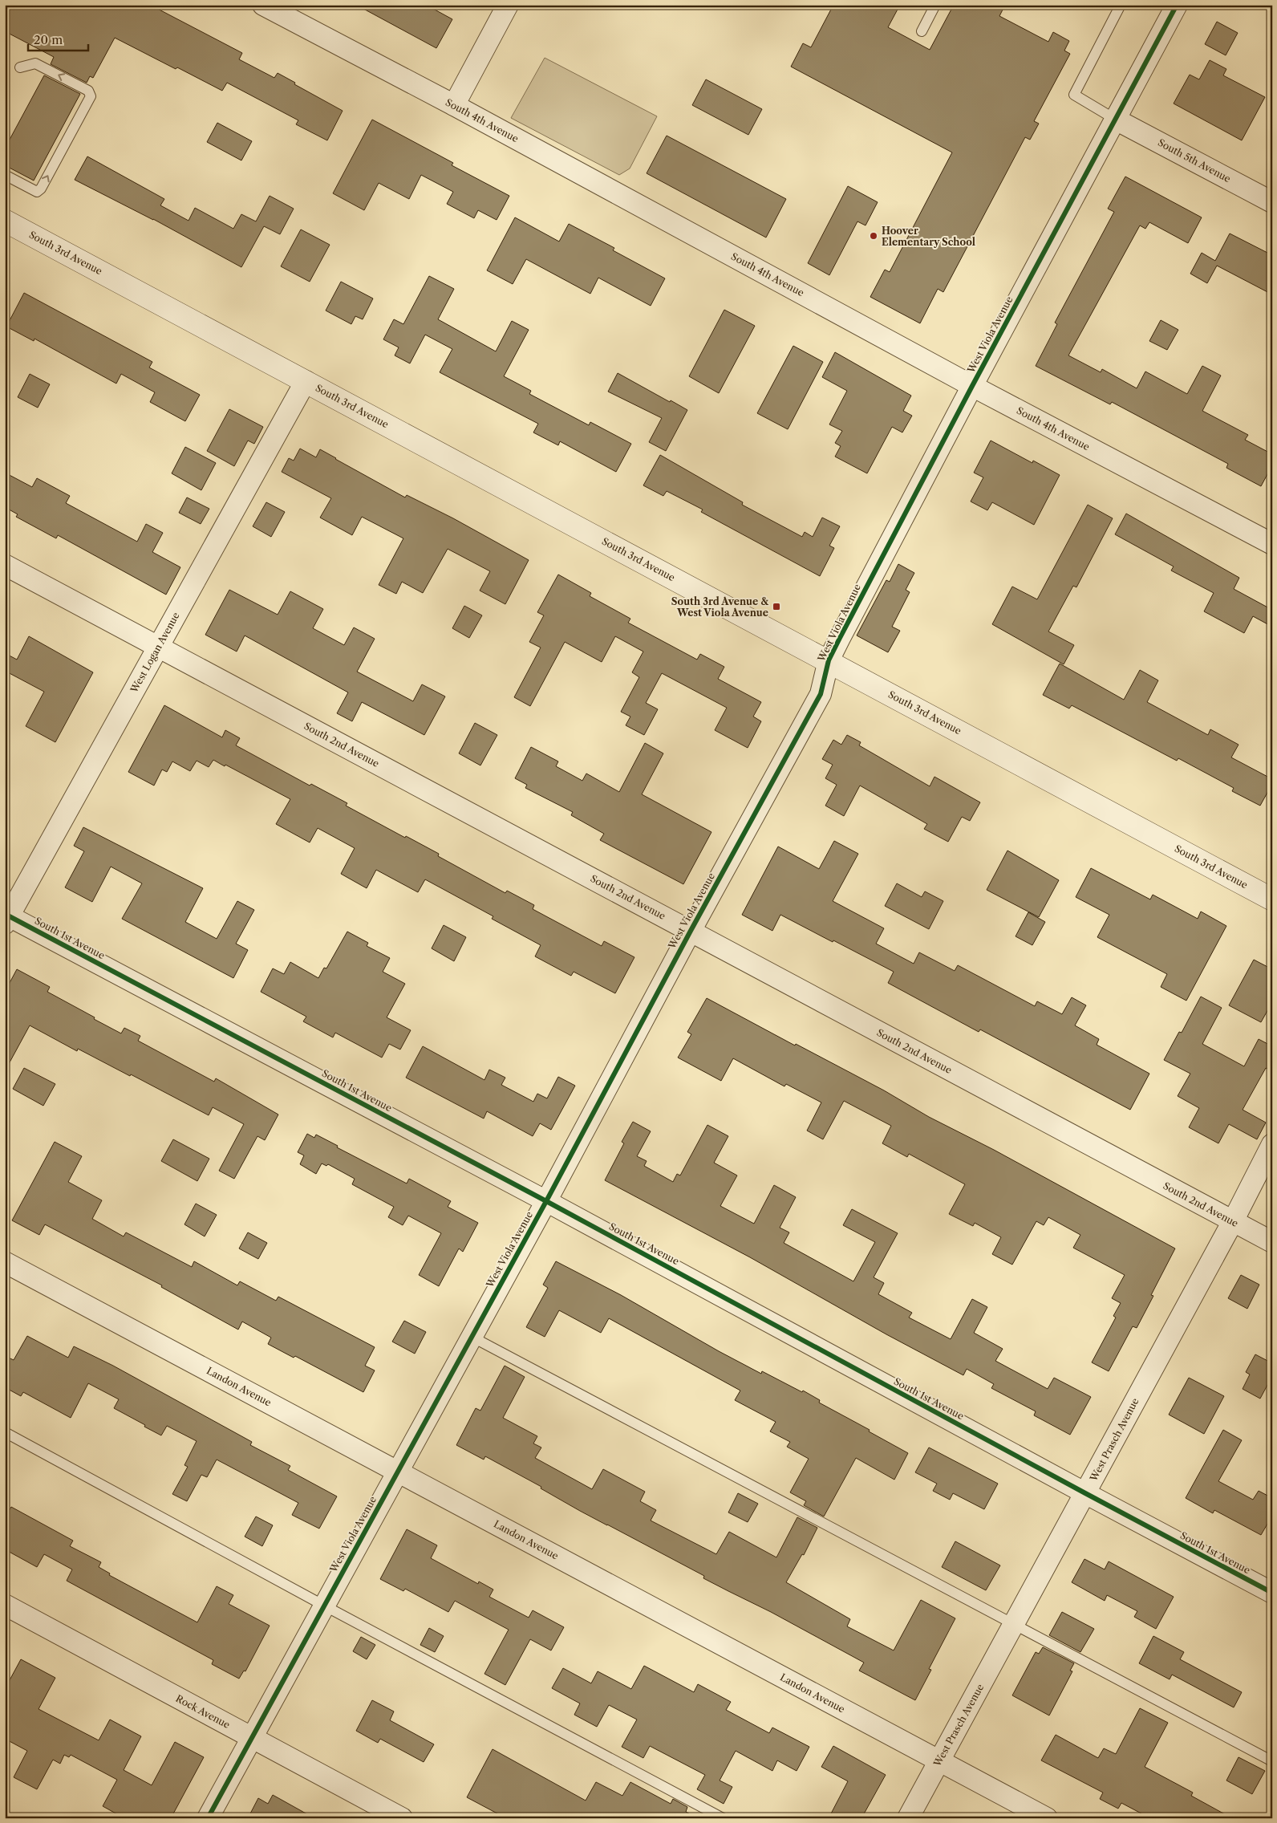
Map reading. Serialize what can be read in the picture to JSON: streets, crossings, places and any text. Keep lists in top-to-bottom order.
{
  "streets": {
    "street": [
      "South 4th Avenue",
      "South 5th Avenue",
      "South 3rd Avenue",
      "West Viola Avenue",
      "West Logan Avenue",
      "South 2nd Avenue",
      "South 1st Avenue",
      "Landon Avenue",
      "West Prasch Avenue",
      "Rock Avenue"
    ]
  },
  "crossings": [
    ["South 4th Avenue", "West Viola Avenue"],
    ["South 5th Avenue", "West Viola Avenue"],
    ["South 3rd Avenue", "West Viola Avenue"],
    ["South 3rd Avenue", "West Logan Avenue"],
    ["West Viola Avenue", "South 2nd Avenue"],
    ["West Viola Avenue", "South 1st Avenue"],
    ["West Viola Avenue", "Landon Avenue"],
    ["West Viola Avenue", "Rock Avenue"],
    ["West Logan Avenue", "South 2nd Avenue"],
    ["West Logan Avenue", "South 1st Avenue"],
    ["South 2nd Avenue", "West Prasch Avenue"],
    ["South 1st Avenue", "West Prasch Avenue"],
    ["Landon Avenue", "West Prasch Avenue"]
  ],
  "places": {
    "other": ["Hoover Elementary School"],
    "transit": ["South 3rd Avenue & West Viola Avenue"]
  },
  "scale_bar": "20 m"
}
